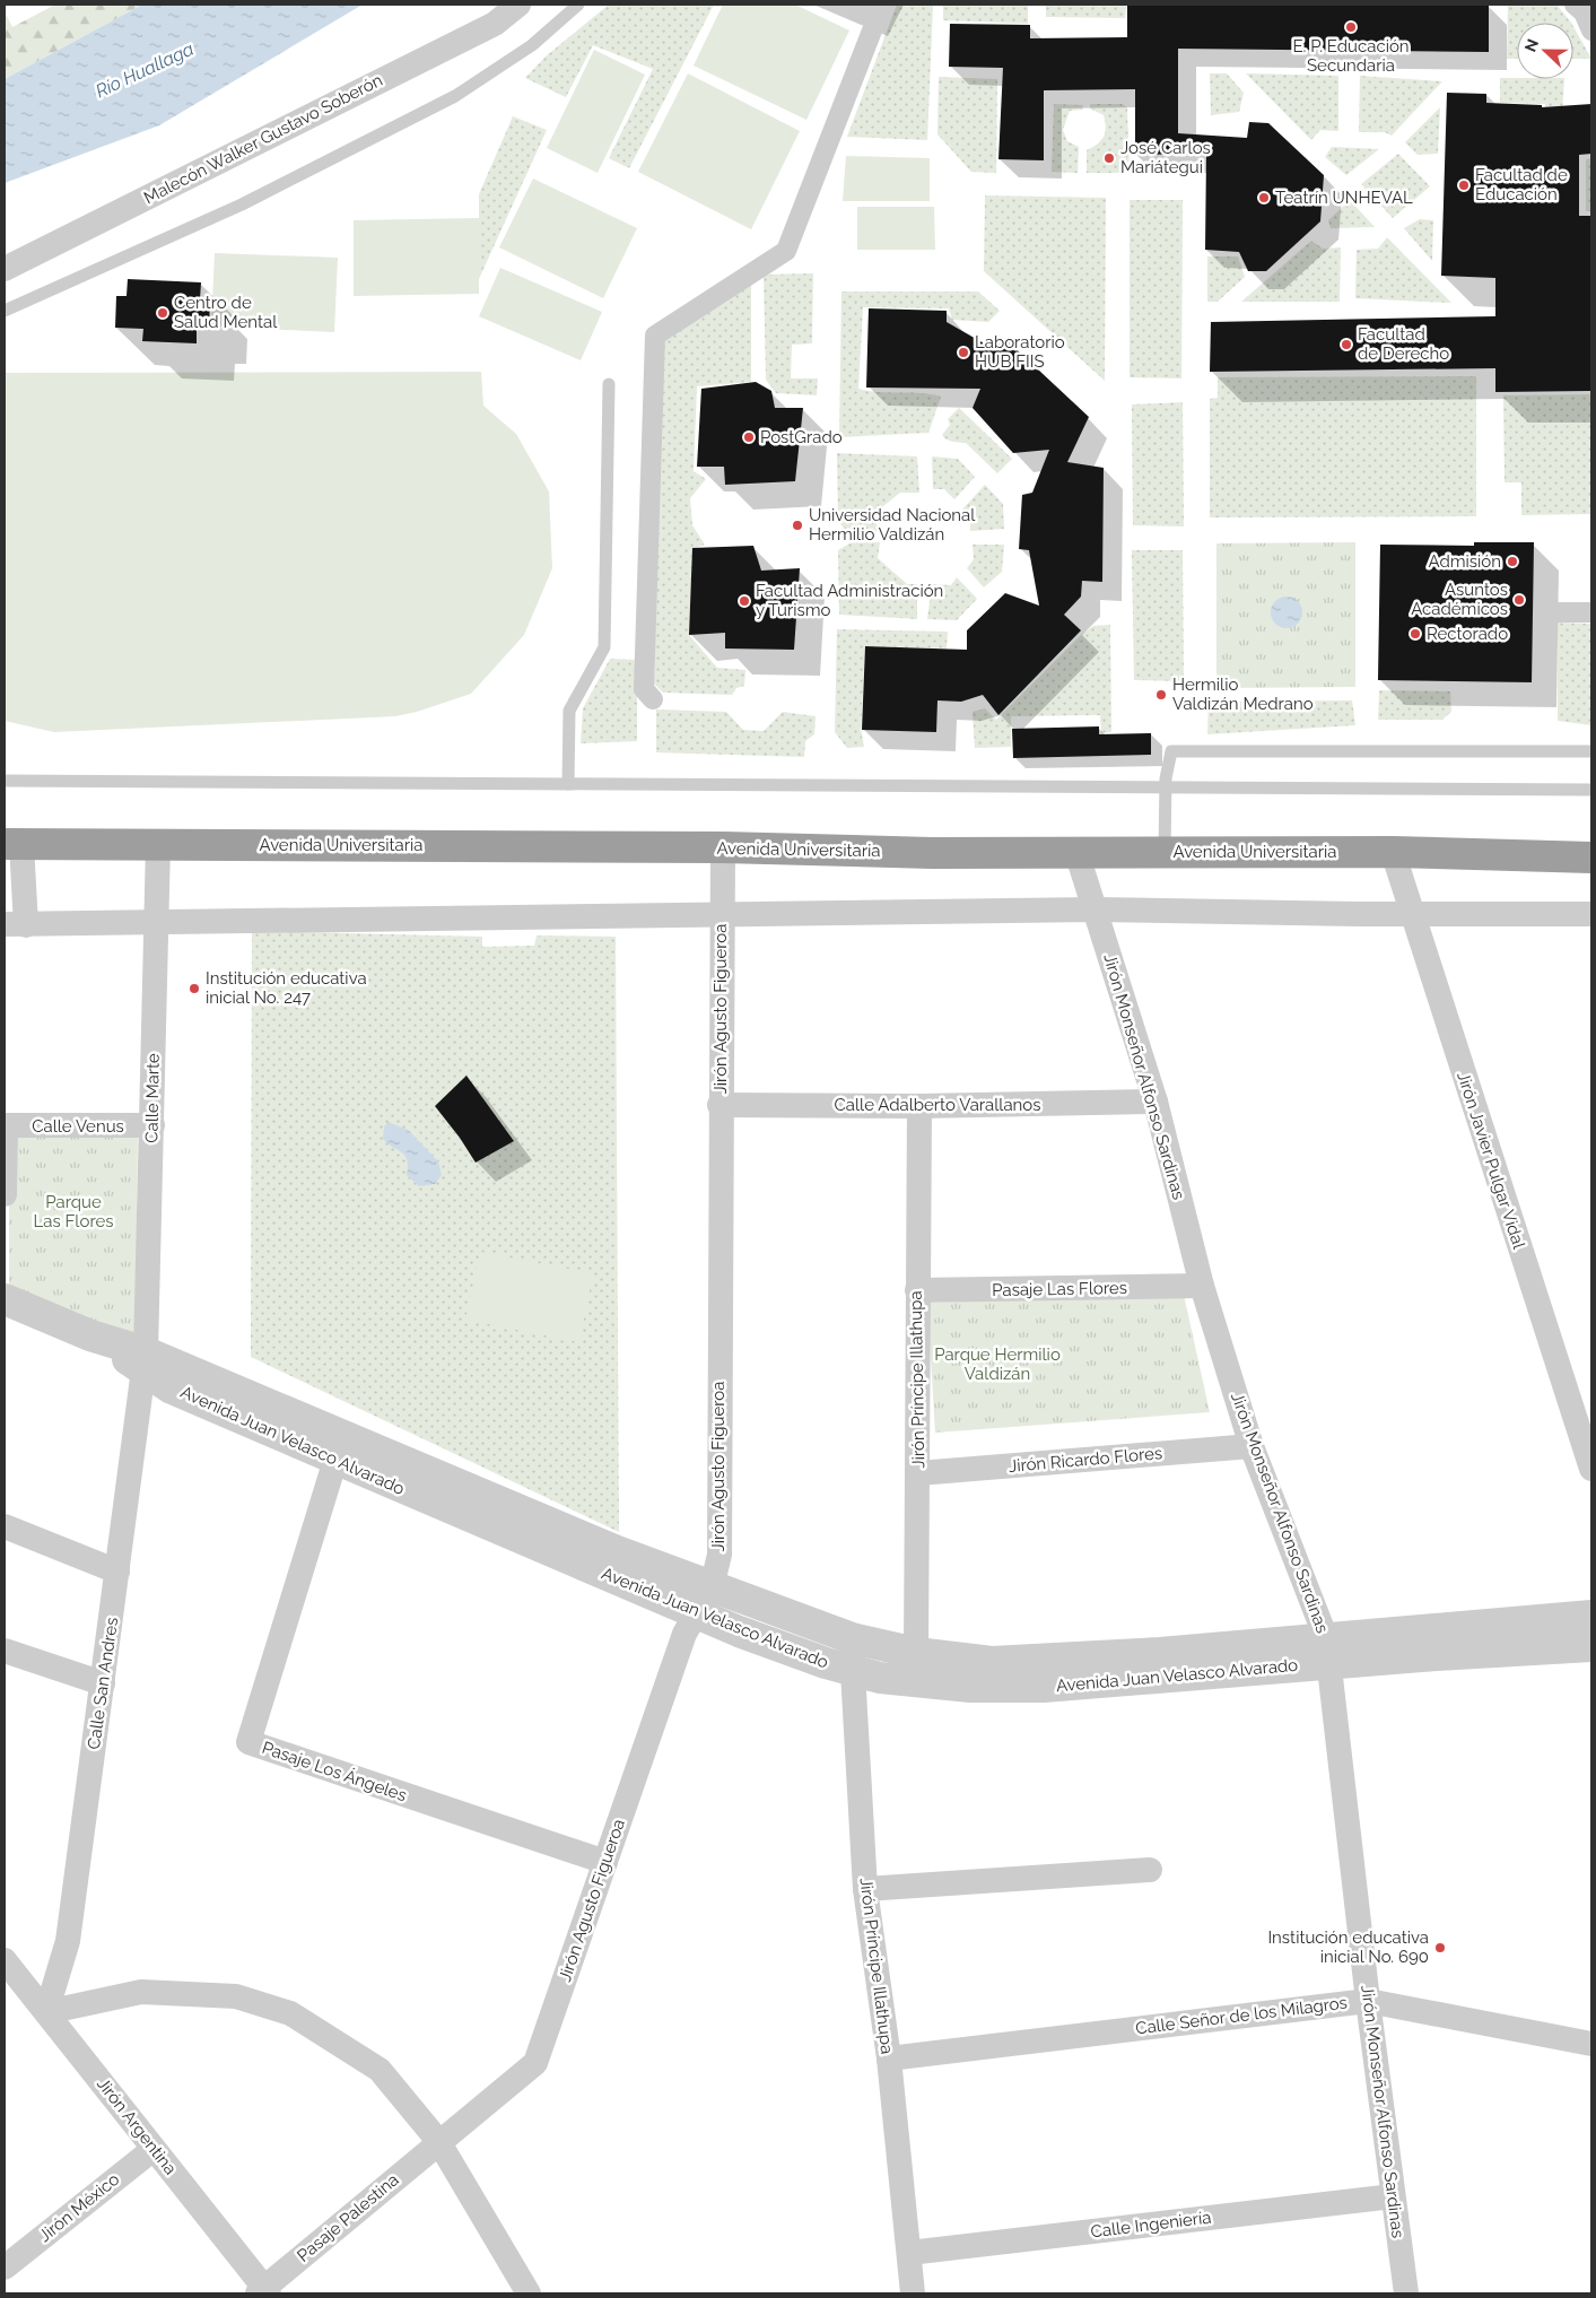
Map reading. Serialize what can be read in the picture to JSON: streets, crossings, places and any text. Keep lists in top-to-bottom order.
{
  "streets": {
    "highway": ["Avenida Universitaria"],
    "street": [
      "Malecón Walker Gustavo Soberón",
      "Jirón Agusto Figueroa",
      "Jirón Monseñor Alfonso Sardinas",
      "Calle Marte",
      "Calle Adalberto Varallanos",
      "Calle Venus",
      "Jirón Javier Pulgar Vidal",
      "Pasaje Las Flores",
      "Jirón Príncipe Illathupa",
      "Avenida Juan Velasco Alvarado",
      "Jirón Ricardo Flores",
      "Calle San Andres",
      "Pasaje Los Ángeles",
      "Calle Señor de los Milagros",
      "Jirón Argentina",
      "Jirón México",
      "Pasaje Palestina",
      "Calle Ingeniería"
    ]
  },
  "crossings": [
    ["Avenida Universitaria", "Jirón Agusto Figueroa"],
    ["Avenida Universitaria", "Jirón Monseñor Alfonso Sardinas"],
    ["Avenida Universitaria", "Calle Marte"],
    ["Avenida Universitaria", "Jirón Javier Pulgar Vidal"],
    ["Jirón Agusto Figueroa", "Calle Adalberto Varallanos"],
    ["Jirón Agusto Figueroa", "Avenida Juan Velasco Alvarado"],
    ["Jirón Agusto Figueroa", "Pasaje Los Ángeles"],
    ["Jirón Agusto Figueroa", "Pasaje Palestina"],
    ["Jirón Monseñor Alfonso Sardinas", "Calle Adalberto Varallanos"],
    ["Jirón Monseñor Alfonso Sardinas", "Pasaje Las Flores"],
    ["Jirón Monseñor Alfonso Sardinas", "Avenida Juan Velasco Alvarado"],
    ["Jirón Monseñor Alfonso Sardinas", "Jirón Ricardo Flores"],
    ["Jirón Monseñor Alfonso Sardinas", "Calle Señor de los Milagros"],
    ["Jirón Monseñor Alfonso Sardinas", "Calle Ingeniería"],
    ["Calle Marte", "Calle Venus"],
    ["Calle Marte", "Avenida Juan Velasco Alvarado"],
    ["Calle Marte", "Calle San Andres"],
    ["Calle Adalberto Varallanos", "Jirón Príncipe Illathupa"],
    ["Pasaje Las Flores", "Jirón Príncipe Illathupa"],
    ["Jirón Príncipe Illathupa", "Avenida Juan Velasco Alvarado"],
    ["Jirón Príncipe Illathupa", "Jirón Ricardo Flores"],
    ["Jirón Príncipe Illathupa", "Calle Señor de los Milagros"],
    ["Jirón Príncipe Illathupa", "Calle Ingeniería"],
    ["Avenida Juan Velasco Alvarado", "Calle San Andres"],
    ["Avenida Juan Velasco Alvarado", "Pasaje Los Ángeles"],
    ["Calle San Andres", "Jirón Argentina"],
    ["Jirón Argentina", "Jirón México"],
    ["Jirón Argentina", "Pasaje Palestina"]
  ],
  "water": ["Río Huallaga"],
  "parks": ["Parque Las Flores", "Parque Hermilio Valdizán"],
  "places": [
    "E. P. Educación Secundaria",
    "José Carlos Mariátegui",
    "Facultad de Educación",
    "Teatrín UNHEVAL",
    "Centro de Salud Mental",
    "Facultad de Derecho",
    "Laboratorio HUB FIIS",
    "PostGrado",
    "Universidad Nacional Hermilio Valdizán",
    "Admisión",
    "Asuntos Académicos",
    "Facultad Administración y Turismo",
    "Rectorado",
    "Hermilio Valdizán Medrano",
    "Institución educativa inicial No. 247",
    "Institución educativa inicial No. 690"
  ],
  "north": "left"
}
